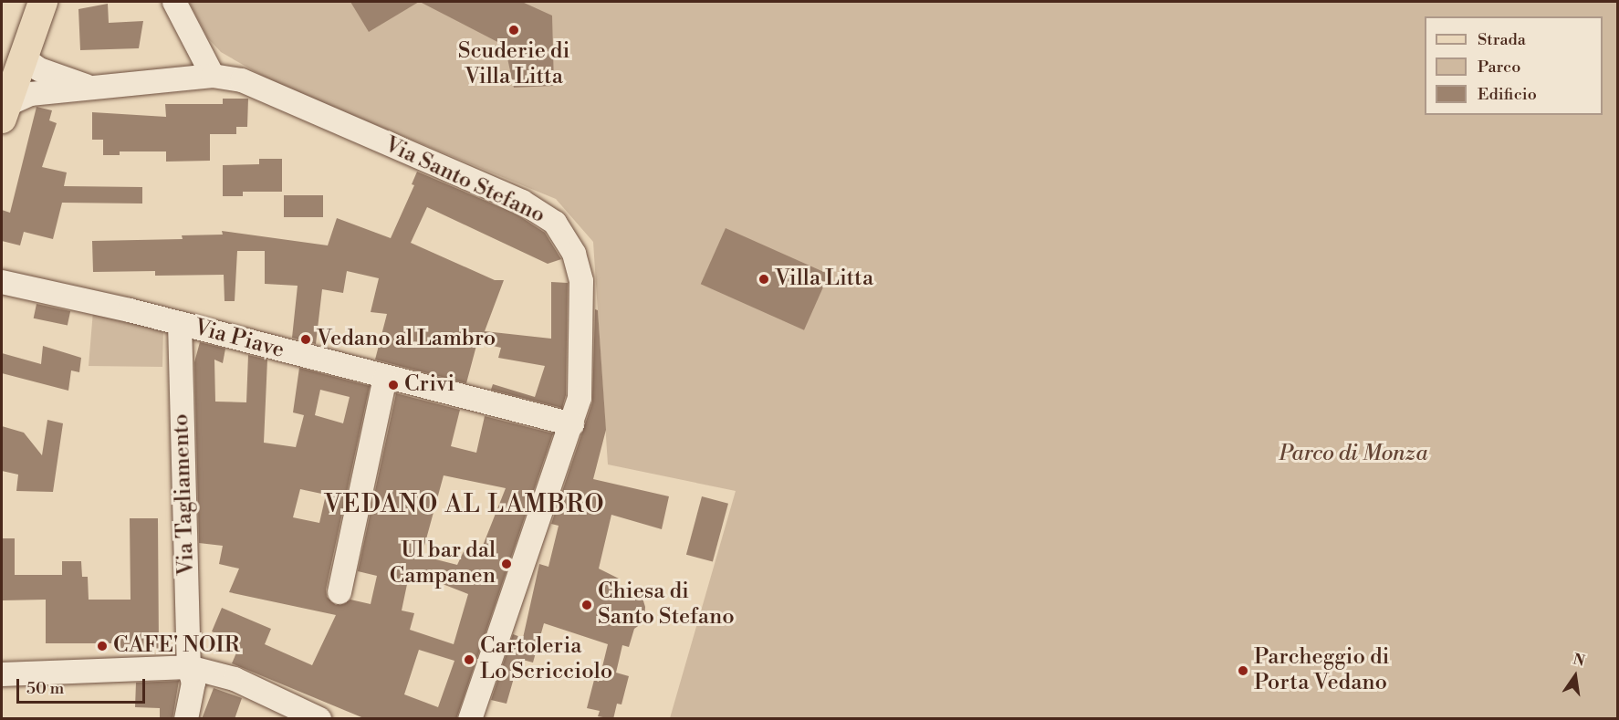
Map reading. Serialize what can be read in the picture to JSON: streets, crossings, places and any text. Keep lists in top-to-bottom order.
{
  "streets": {
    "street": ["Via Santo Stefano", "Via Piave", "Via Tagliamento"]
  },
  "crossings": [
    ["Via Santo Stefano", "Via Piave"],
    ["Via Piave", "Via Tagliamento"]
  ],
  "districts": ["VEDANO AL LAMBRO"],
  "parks": ["Parco di Monza"],
  "places": [
    "Scuderie di Villa Litta",
    "Villa Litta",
    "Vedano al Lambro",
    "Crivi",
    "Ul bar dal Campanen",
    "Chiesa di Santo Stefano",
    "CAFE' NOIR",
    "Cartoleria Lo Scricciolo",
    "Parcheggio di Porta Vedano"
  ],
  "legend": ["Strada", "Parco", "Edificio"],
  "scale_bar": "50 m",
  "north": "top"
}
